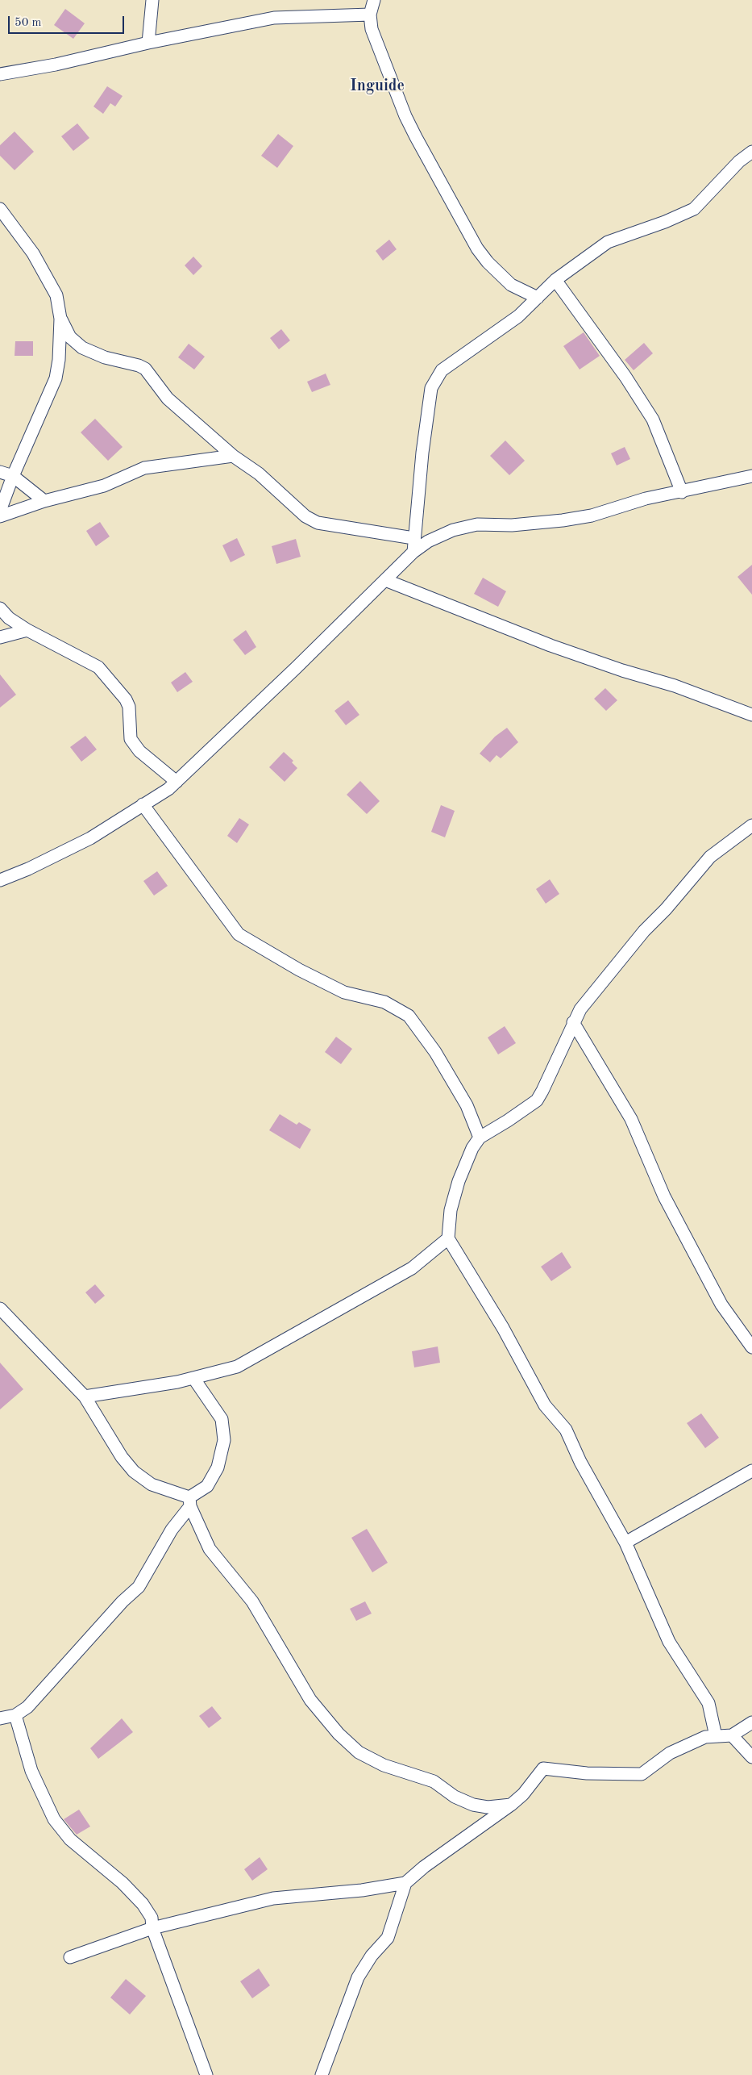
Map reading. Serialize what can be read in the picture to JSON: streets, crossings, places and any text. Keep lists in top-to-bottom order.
{
  "districts": ["Inguide"],
  "scale_bar": "50 m"
}
